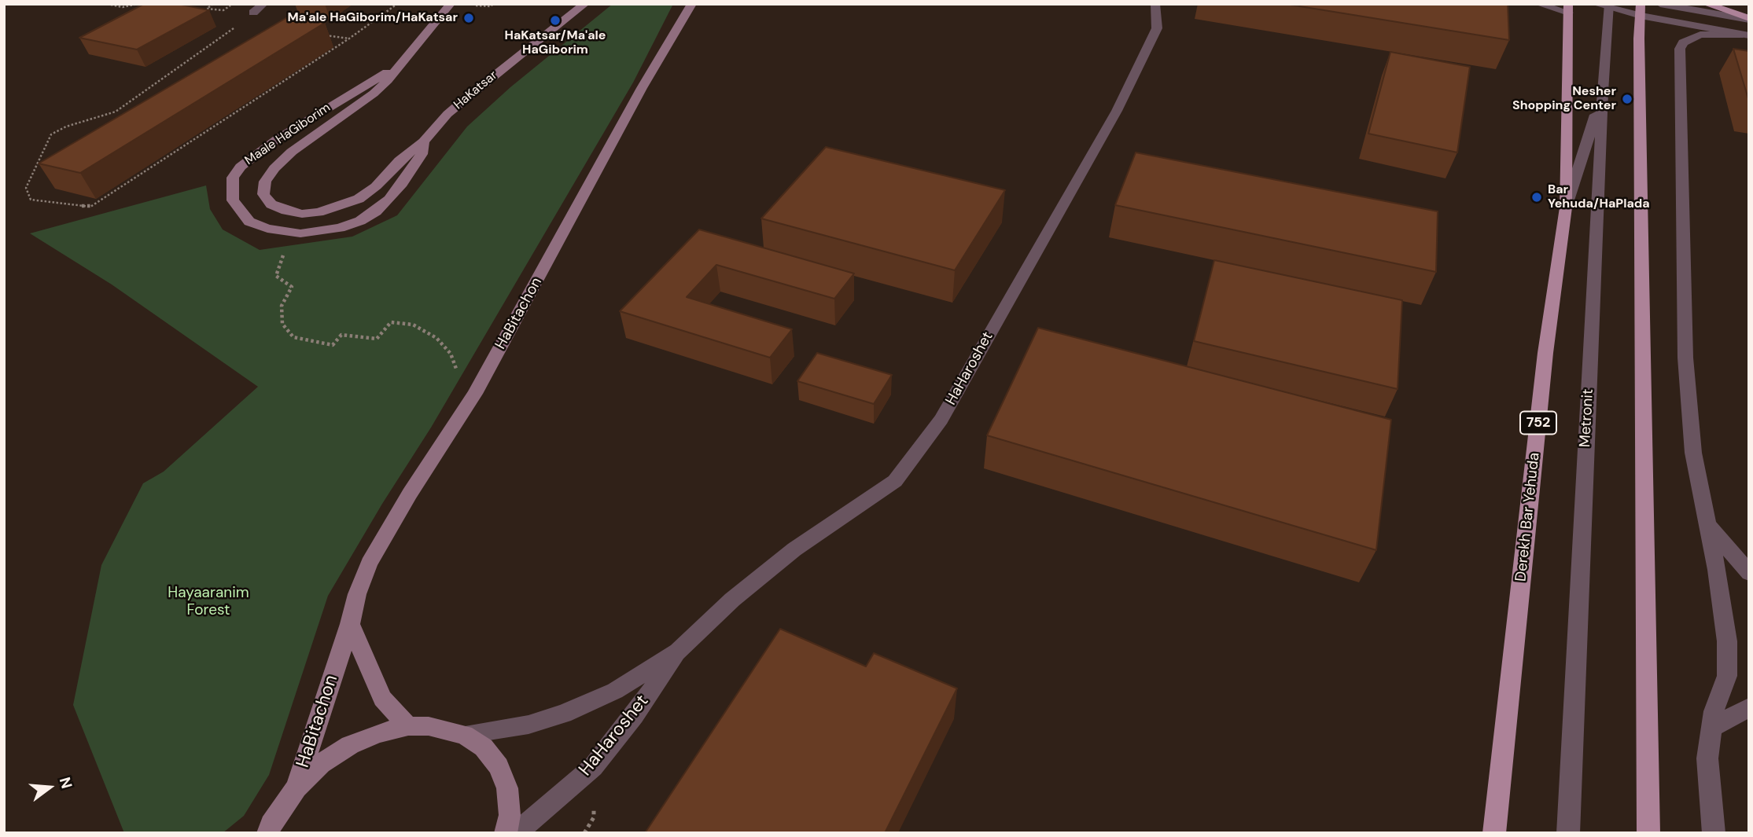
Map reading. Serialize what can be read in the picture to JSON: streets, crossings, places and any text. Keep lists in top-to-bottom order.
{
  "streets": {
    "main road": ["752", "Derekh Bar Yehuda"],
    "street": [
      "HaKatsar",
      "Maale HaGiborim",
      "HaBitachon",
      "HaHaroshet",
      "Metronit"
    ]
  },
  "crossings": [
    ["HaKatsar", "Maale HaGiborim"]
  ],
  "parks": ["Hayaaranim Forest"],
  "places": [
    "Ma'ale HaGiborim/HaKatsar",
    "HaKatsar/Ma'ale HaGiborim",
    "Nesher Shopping Center",
    "Bar Yehuda/HaPlada"
  ],
  "north": "right"
}
